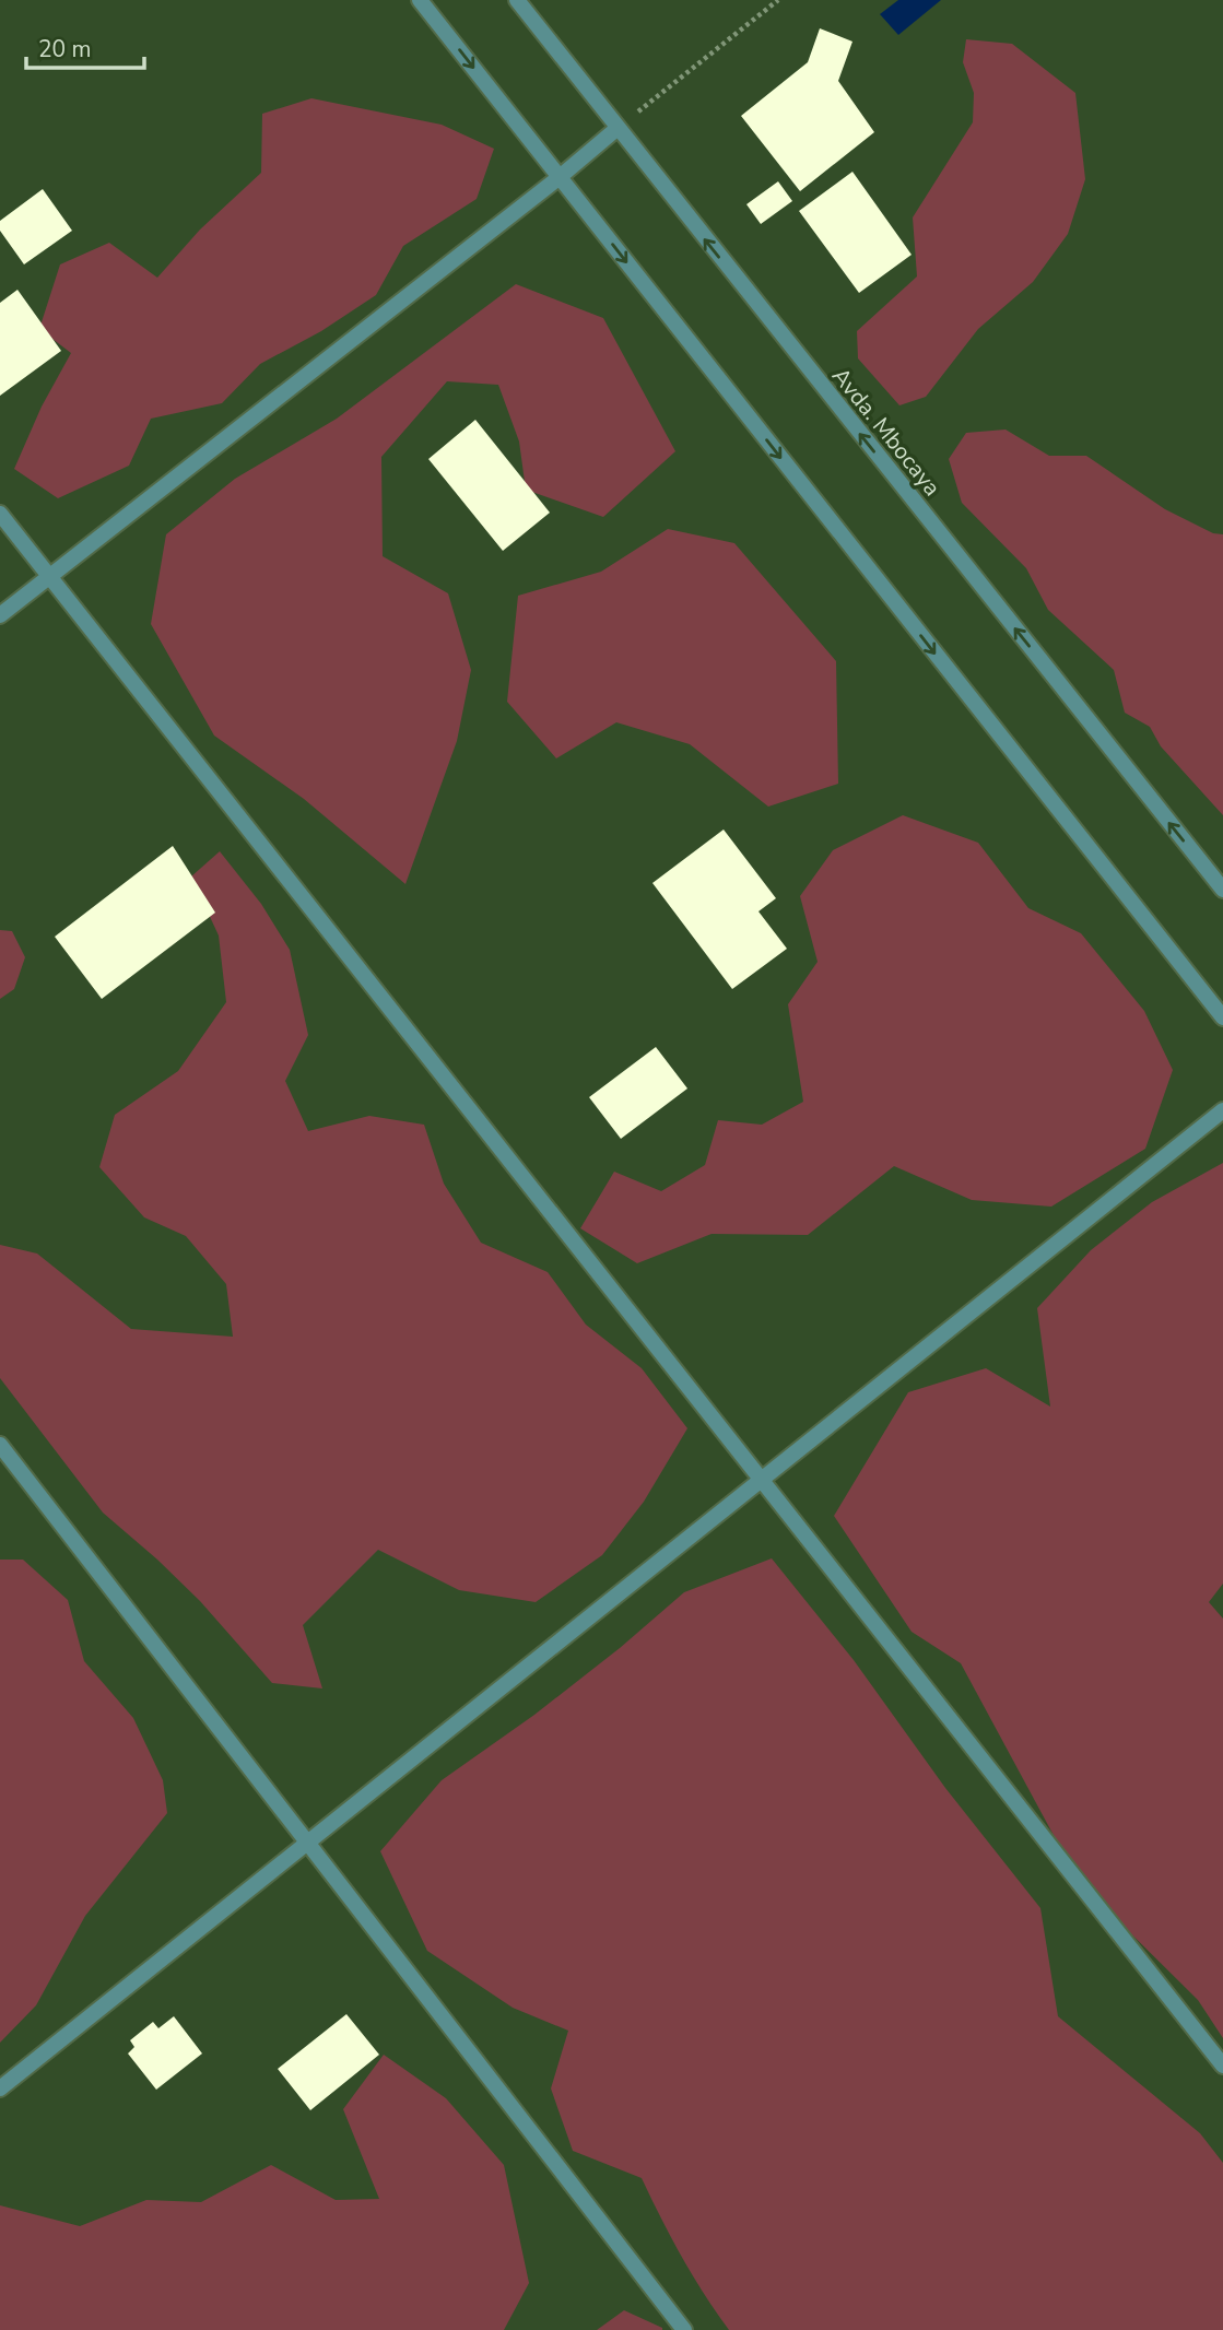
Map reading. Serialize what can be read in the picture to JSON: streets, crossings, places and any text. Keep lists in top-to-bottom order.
{
  "streets": {
    "street": ["Avda. Mbocaya"]
  },
  "scale_bar": "20 m"
}
